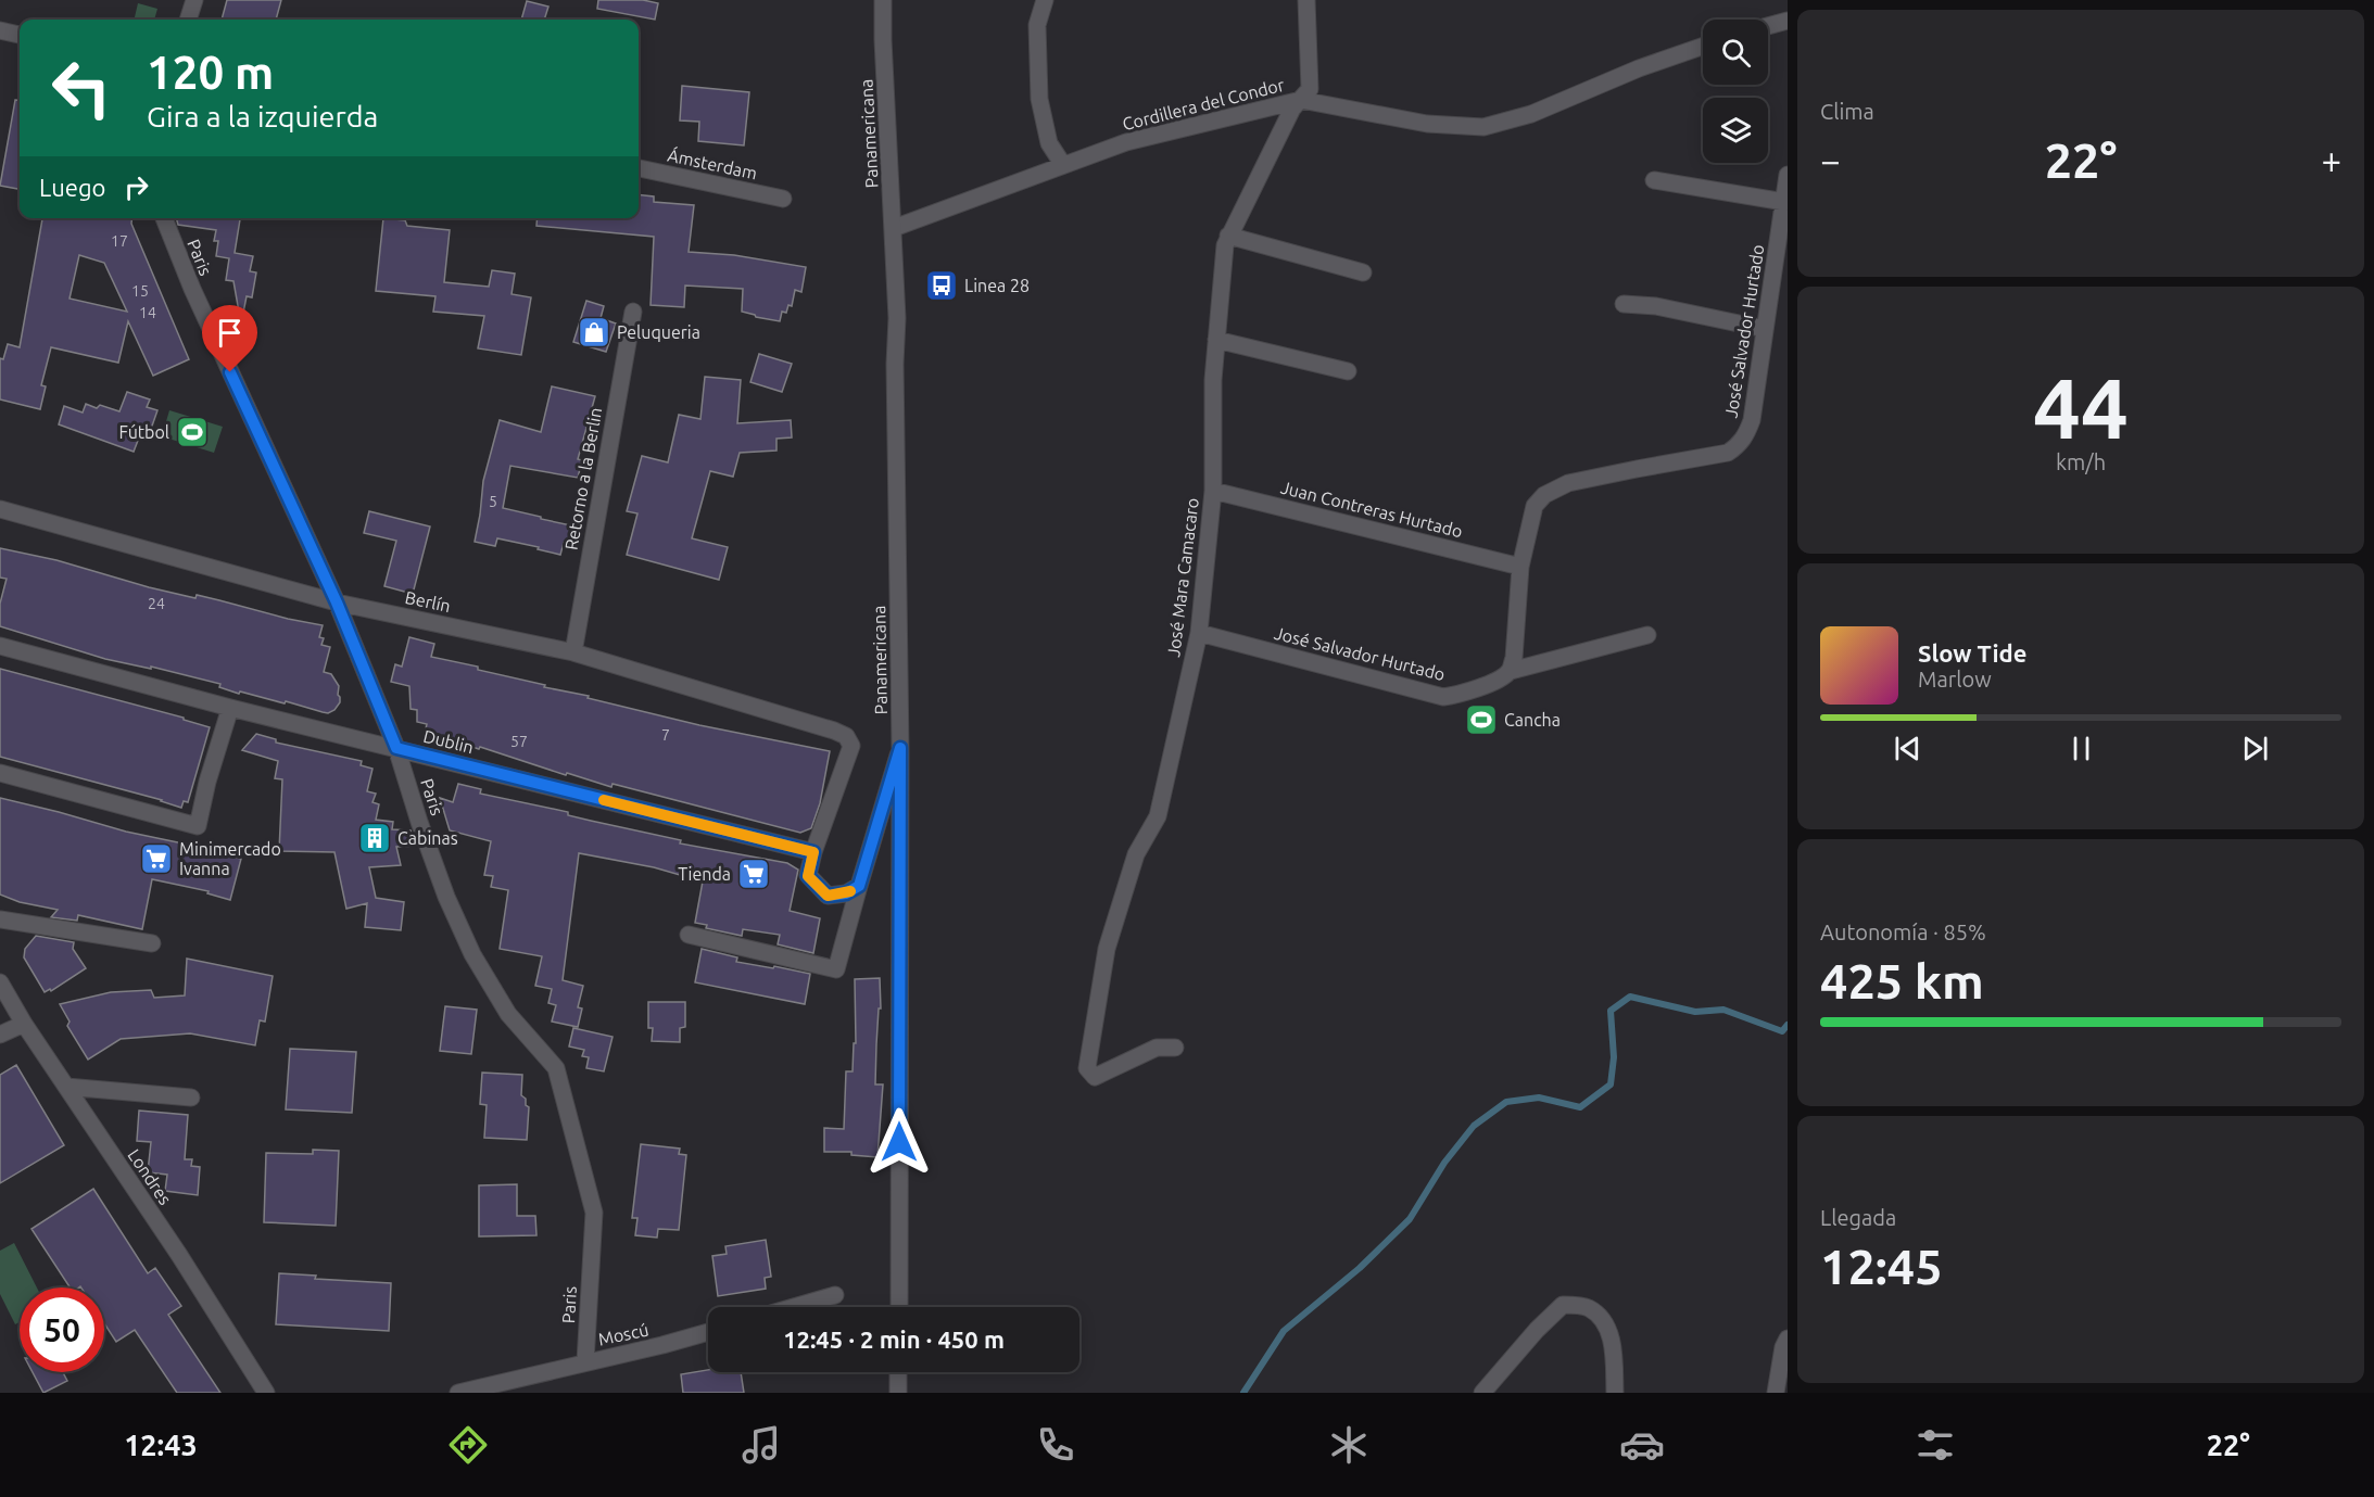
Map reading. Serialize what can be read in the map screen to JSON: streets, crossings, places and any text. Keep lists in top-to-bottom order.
{
  "streets": {
    "street": [
      "Cordillera del Condor",
      "Panamericana",
      "Ámsterdam",
      "Paris",
      "José Salvador Hurtado",
      "Retorno a la Berlin",
      "Juan Contreras Hurtado",
      "José Mara Camacaro",
      "Berlín",
      "Dublin",
      "Londres",
      "Moscú"
    ]
  },
  "crossings": [
    ["Cordillera del Condor", "Panamericana"],
    ["Cordillera del Condor", "José Mara Camacaro"],
    ["Paris", "Berlín"],
    ["Paris", "Dublin"],
    ["Paris", "Moscú"],
    ["José Salvador Hurtado", "Juan Contreras Hurtado"],
    ["José Salvador Hurtado", "José Mara Camacaro"],
    ["Retorno a la Berlin", "Berlín"],
    ["Juan Contreras Hurtado", "José Mara Camacaro"],
    ["Berlín", "Dublin"]
  ],
  "places": {
    "bus stop": ["Linea 28"],
    "shop": ["Peluqueria"],
    "sports": ["Fútbol", "Cancha"],
    "building": ["Cabinas"],
    "supermarket": ["Minimercado Ivanna", "Tienda"]
  },
  "house_numbers": [
    "17",
    "15",
    "14",
    "5",
    "24",
    "7",
    "57"
  ],
  "page": {
    "tile": [
      "Clima",
      ["44", "km/h"],
      ["Autonomía · 85%", "425 km"],
      ["Llegada", "12:45"]
    ],
    "turn": ["120 m", "Gira a la izquierda"],
    "heat": ["−", "22°", "+"],
    "then": "Luego",
    "song": ["Slow Tide", "Marlow"],
    "limit": "50",
    "trip": "12:45 · 2 min · 450 m",
    "tabs": ["12:43", "22°"]
  }
}
